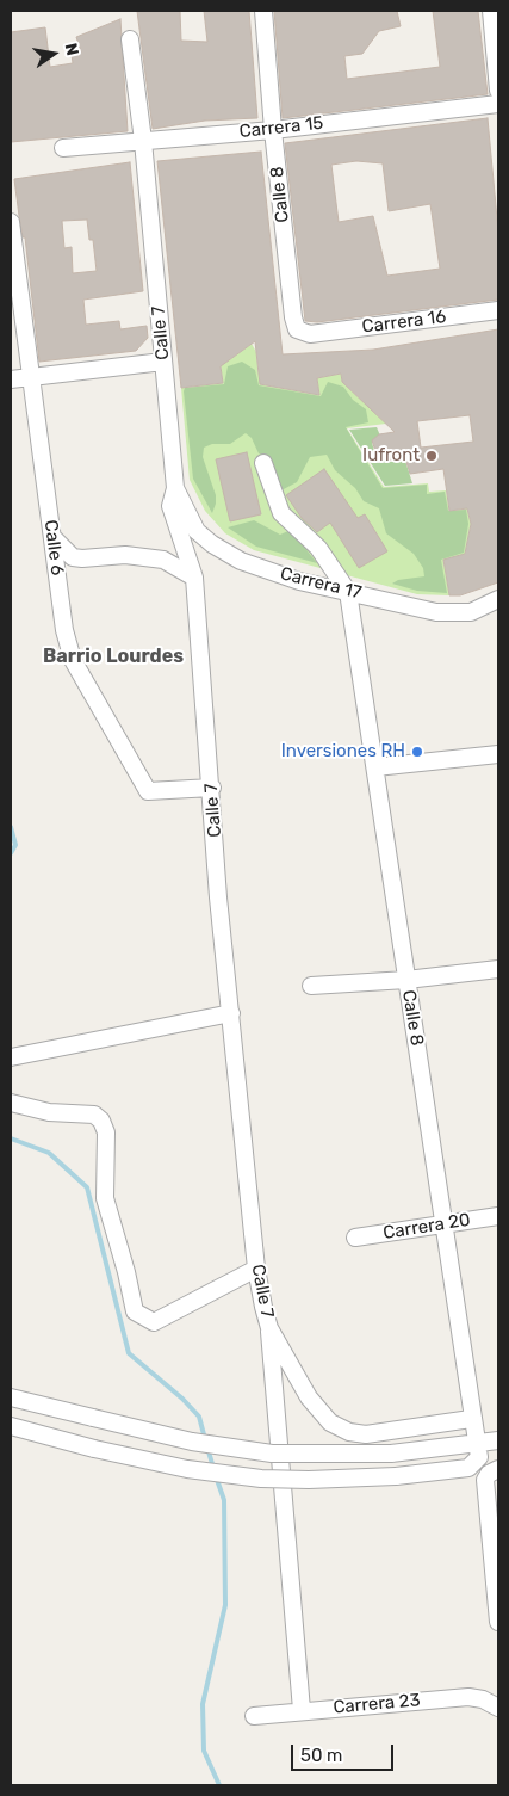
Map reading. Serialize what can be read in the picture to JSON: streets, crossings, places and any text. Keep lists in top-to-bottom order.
{
  "streets": {
    "street": [
      "Carrera 15",
      "Calle 8",
      "Carrera 16",
      "Calle 7",
      "Calle 6",
      "Carrera 17",
      "Carrera 20",
      "Carrera 23"
    ]
  },
  "crossings": [
    ["Carrera 15", "Calle 8"],
    ["Carrera 15", "Calle 7"],
    ["Calle 8", "Carrera 16"],
    ["Calle 8", "Calle 7"],
    ["Calle 8", "Carrera 17"],
    ["Calle 8", "Carrera 20"],
    ["Calle 7", "Calle 6"],
    ["Calle 7", "Carrera 17"]
  ],
  "districts": ["Barrio Lourdes"],
  "places": ["Iufront", "Inversiones RH"],
  "scale_bar": "50 m",
  "north": "right"
}
